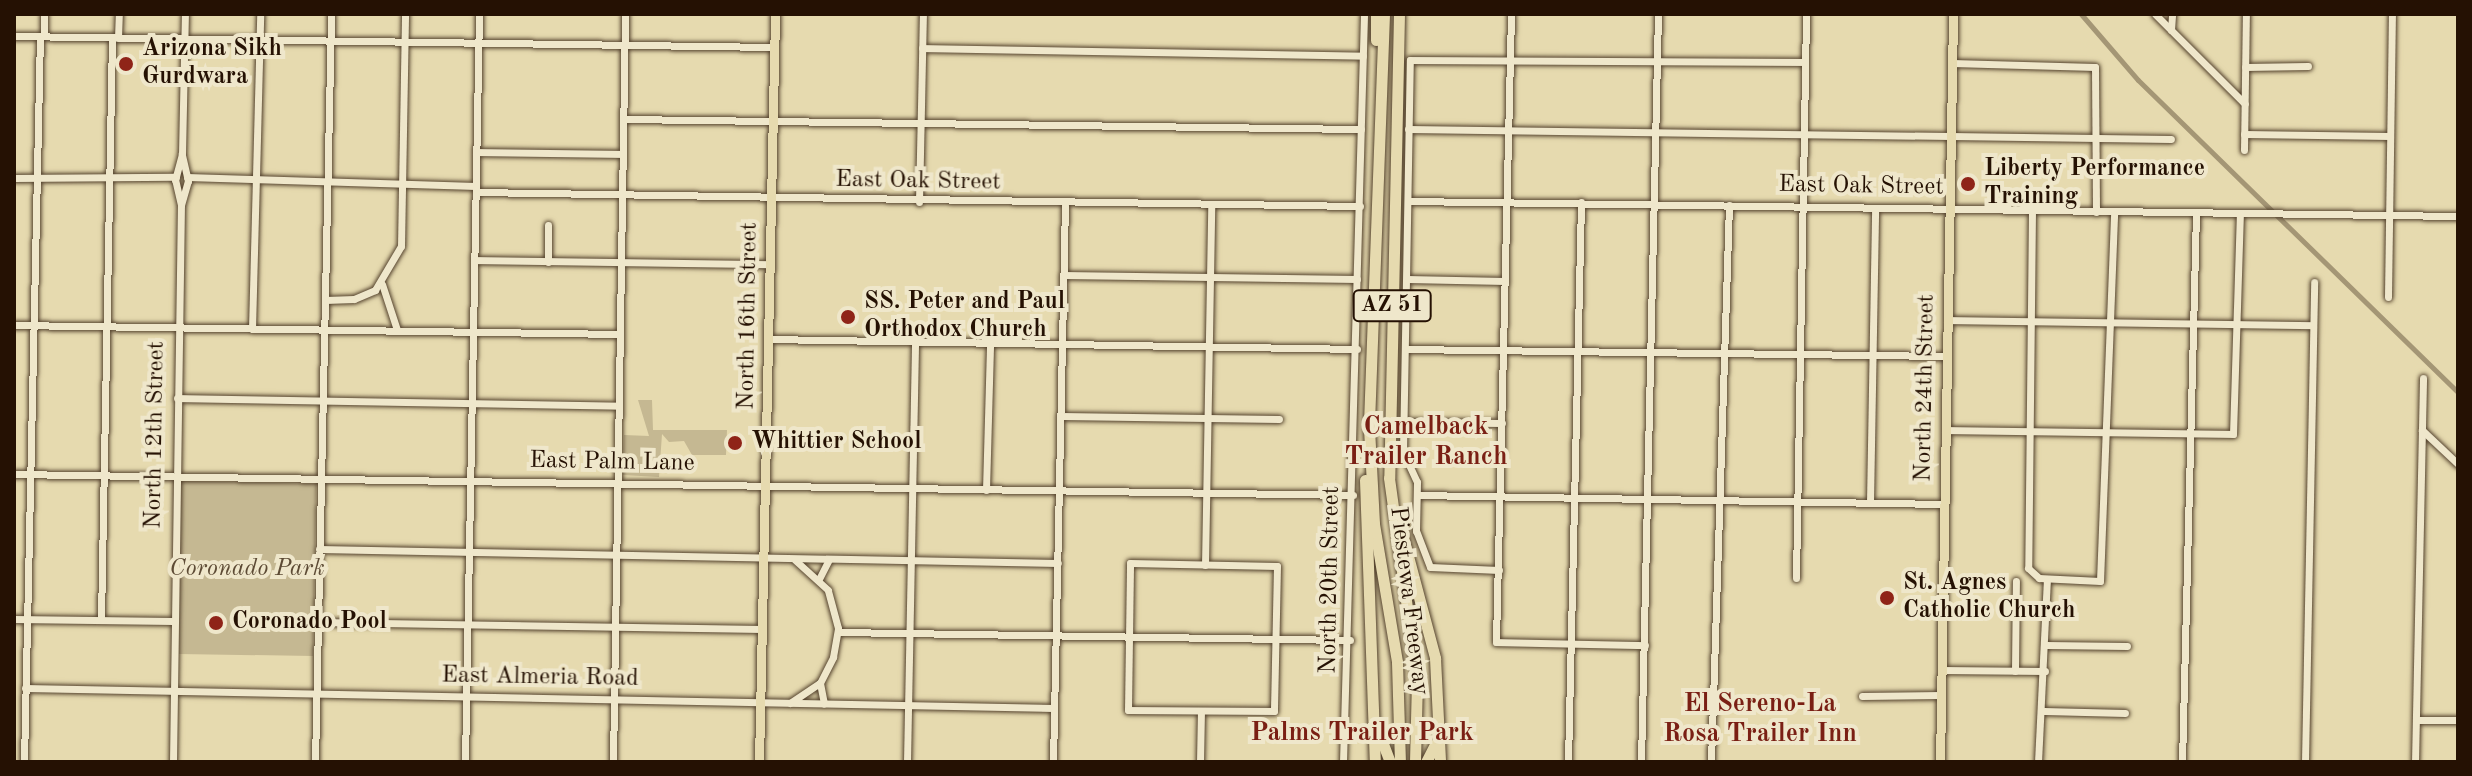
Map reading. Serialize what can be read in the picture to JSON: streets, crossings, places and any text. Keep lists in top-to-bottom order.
{
  "streets": {
    "highway": ["AZ 51", "Piestewa Freeway"],
    "main road": ["North 16th Street", "North 24th Street"],
    "street": [
      "East Oak Street",
      "North 12th Street",
      "East Palm Lane",
      "North 20th Street",
      "East Almeria Road"
    ]
  },
  "crossings": [
    ["East Oak Street", "North 16th Street"],
    ["East Oak Street", "North 24th Street"],
    ["East Oak Street", "North 12th Street"],
    ["East Oak Street", "North 20th Street"],
    ["North 16th Street", "East Palm Lane"],
    ["North 16th Street", "East Almeria Road"],
    ["North 12th Street", "East Palm Lane"],
    ["North 12th Street", "East Almeria Road"],
    ["East Palm Lane", "North 20th Street"]
  ],
  "districts": ["Camelback Trailer Ranch", "El Sereno-La Rosa Trailer Inn", "Palms Trailer Park"],
  "parks": ["Coronado Park"],
  "places": [
    "Arizona Sikh Gurdwara",
    "Liberty Performance Training",
    "SS. Peter and Paul Orthodox Church",
    "Whittier School",
    "St. Agnes Catholic Church",
    "Coronado Pool"
  ]
}
